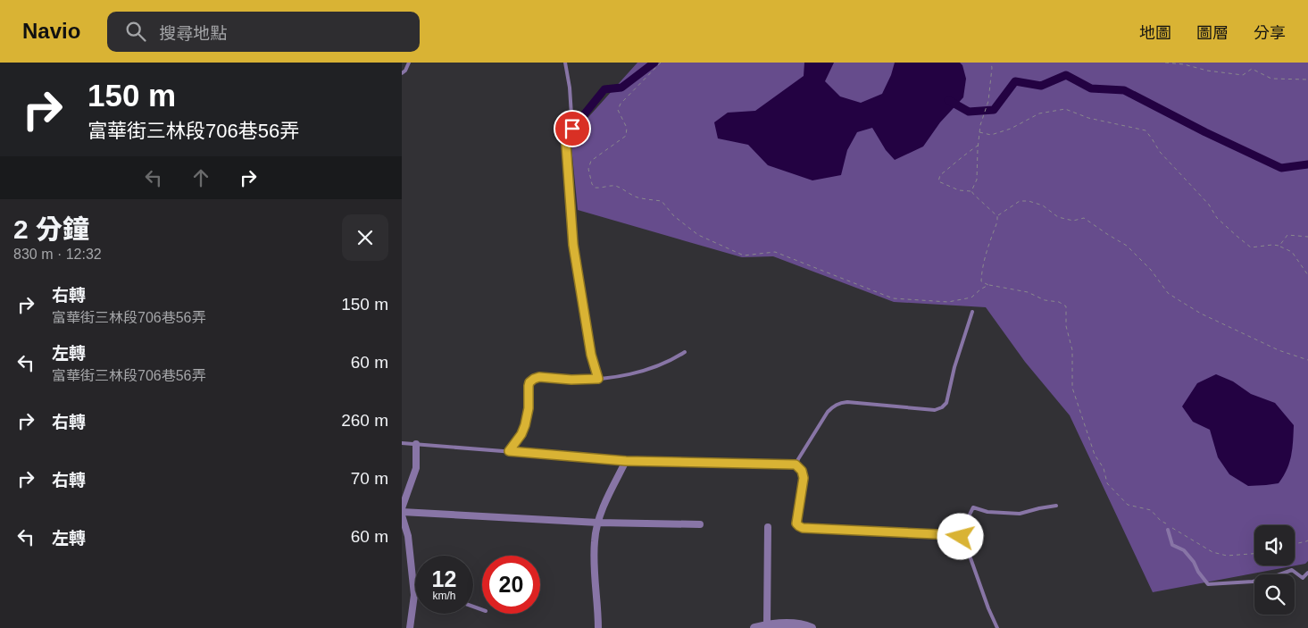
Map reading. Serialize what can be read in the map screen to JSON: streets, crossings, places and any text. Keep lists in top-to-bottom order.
{
  "page": {
    "header": "Navio",
    "search": "搜尋地點",
    "nav": ["地圖", "圖層", "分享"],
    "turn": ["150 m", "富華街三林段706巷56弄"],
    "heading": ["2 分鐘", "830 m · 12:32"],
    "list": [
      {
        "name": "右轉",
        "note": "富華街三林段706巷56弄",
        "value": "150 m"
      },
      {
        "name": "左轉",
        "note": "富華街三林段706巷56弄",
        "value": "60 m"
      },
      {
        "name": "右轉",
        "value": "260 m"
      },
      {
        "name": "右轉",
        "value": "70 m"
      },
      {
        "name": "左轉",
        "value": "60 m"
      }
    ],
    "speed": "12 km/h",
    "limit": "20"
  }
}
